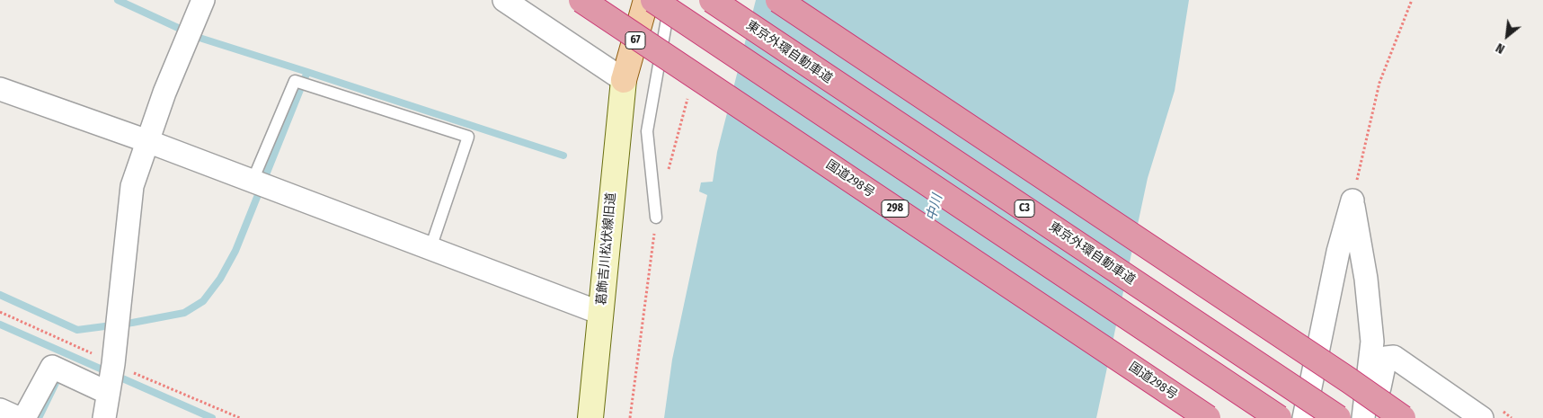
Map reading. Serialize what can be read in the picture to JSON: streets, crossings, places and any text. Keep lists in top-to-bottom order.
{
  "streets": {
    "highway": [
      "東京外環自動車道",
      "国道298号",
      "298",
      "C3"
    ],
    "main road": ["67"],
    "street": ["葛飾吉川松伏線旧道"]
  },
  "crossings": [
    ["67", "葛飾吉川松伏線旧道"]
  ],
  "water": ["中川"],
  "north": "bottom left"
}
